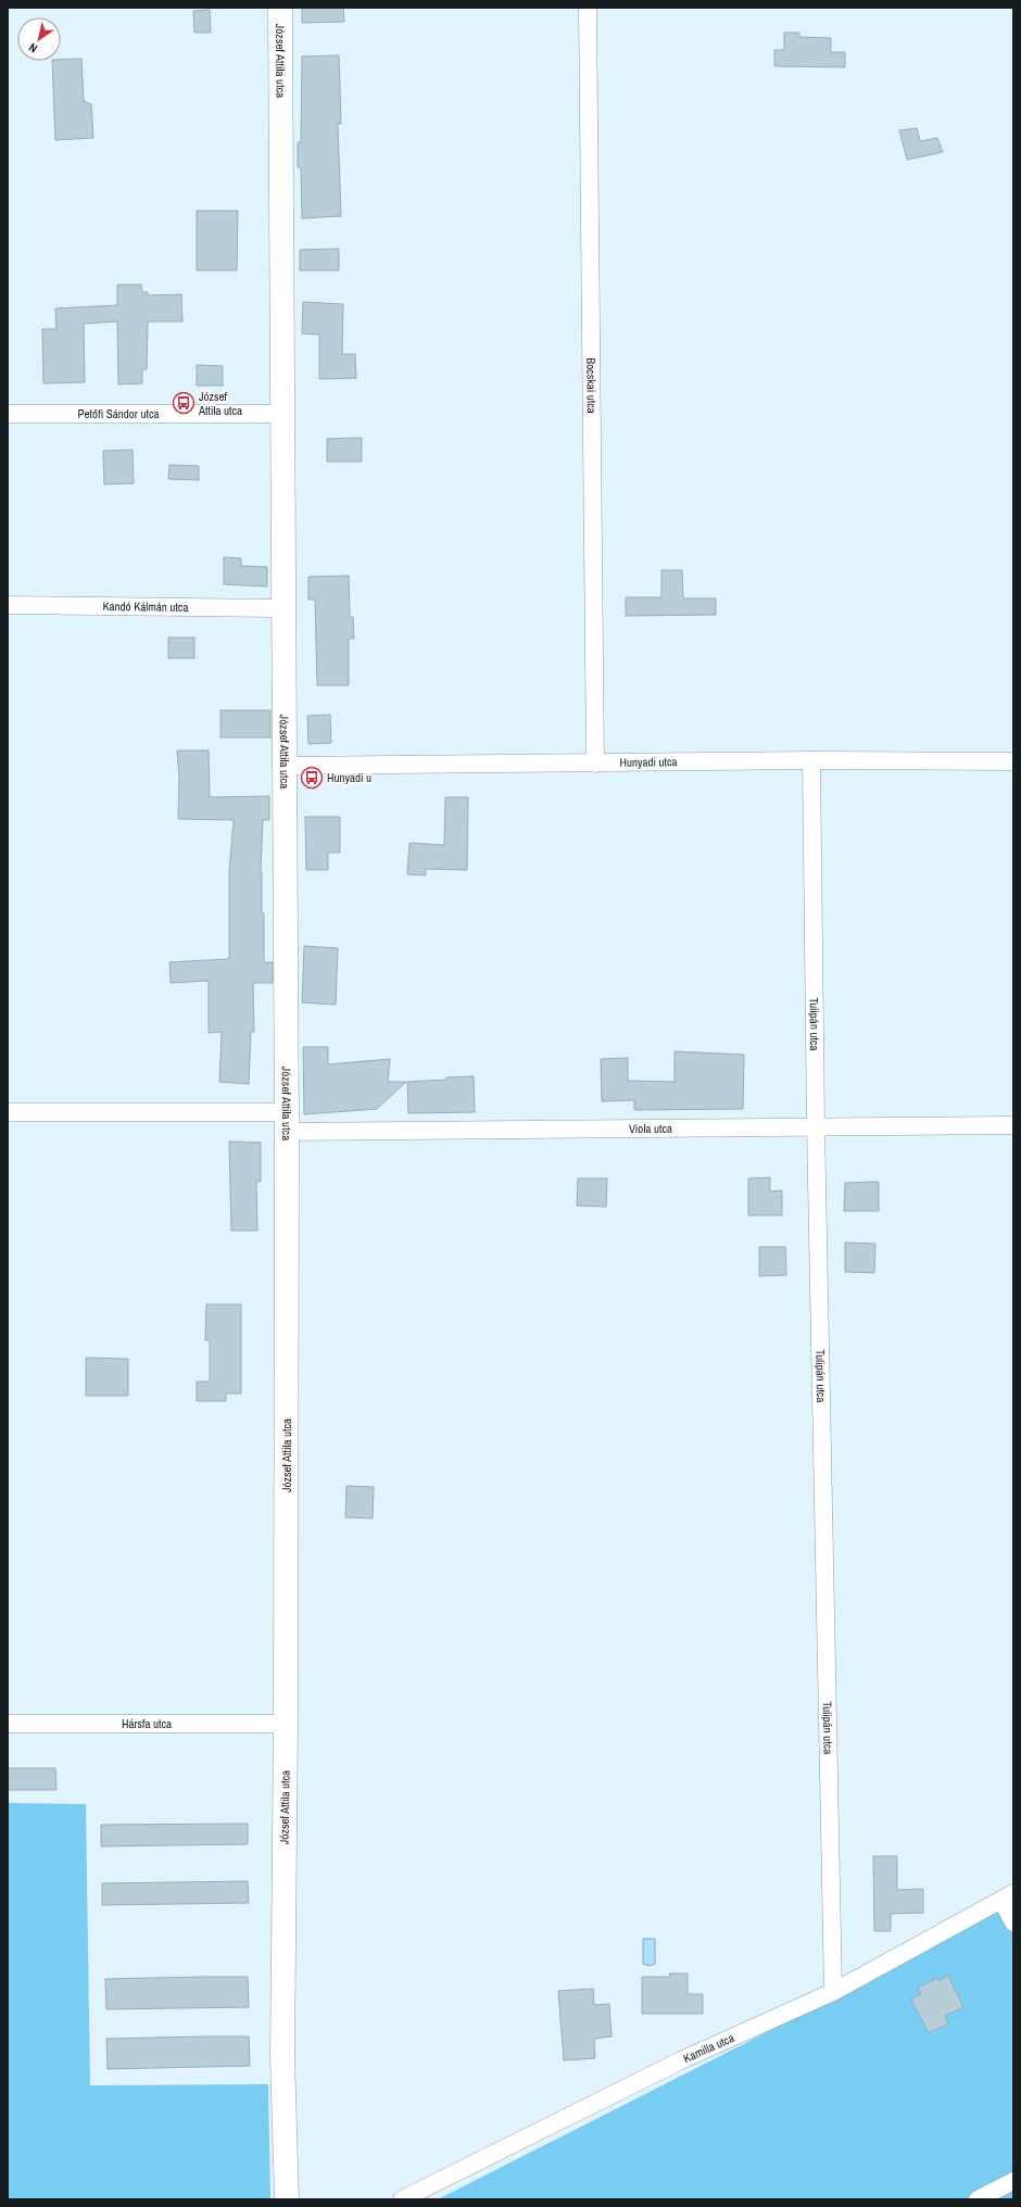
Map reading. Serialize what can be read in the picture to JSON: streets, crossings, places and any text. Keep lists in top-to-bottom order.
{
  "streets": {
    "street": [
      "József Attila utca",
      "Bocskai utca",
      "Petőfi Sándor utca",
      "Kandó Kálmán utca",
      "Hunyadi utca",
      "Tulipán utca",
      "Viola utca",
      "Hársfa utca",
      "Kamilla utca"
    ]
  },
  "crossings": [
    ["József Attila utca", "Petőfi Sándor utca"],
    ["József Attila utca", "Kandó Kálmán utca"],
    ["József Attila utca", "Hunyadi utca"],
    ["József Attila utca", "Viola utca"],
    ["József Attila utca", "Hársfa utca"],
    ["Bocskai utca", "Hunyadi utca"],
    ["Hunyadi utca", "Tulipán utca"],
    ["Tulipán utca", "Viola utca"],
    ["Tulipán utca", "Kamilla utca"]
  ],
  "places": {
    "bus stop": ["József Attila utca", "Hunyadi u"]
  },
  "north": "bottom left"
}
